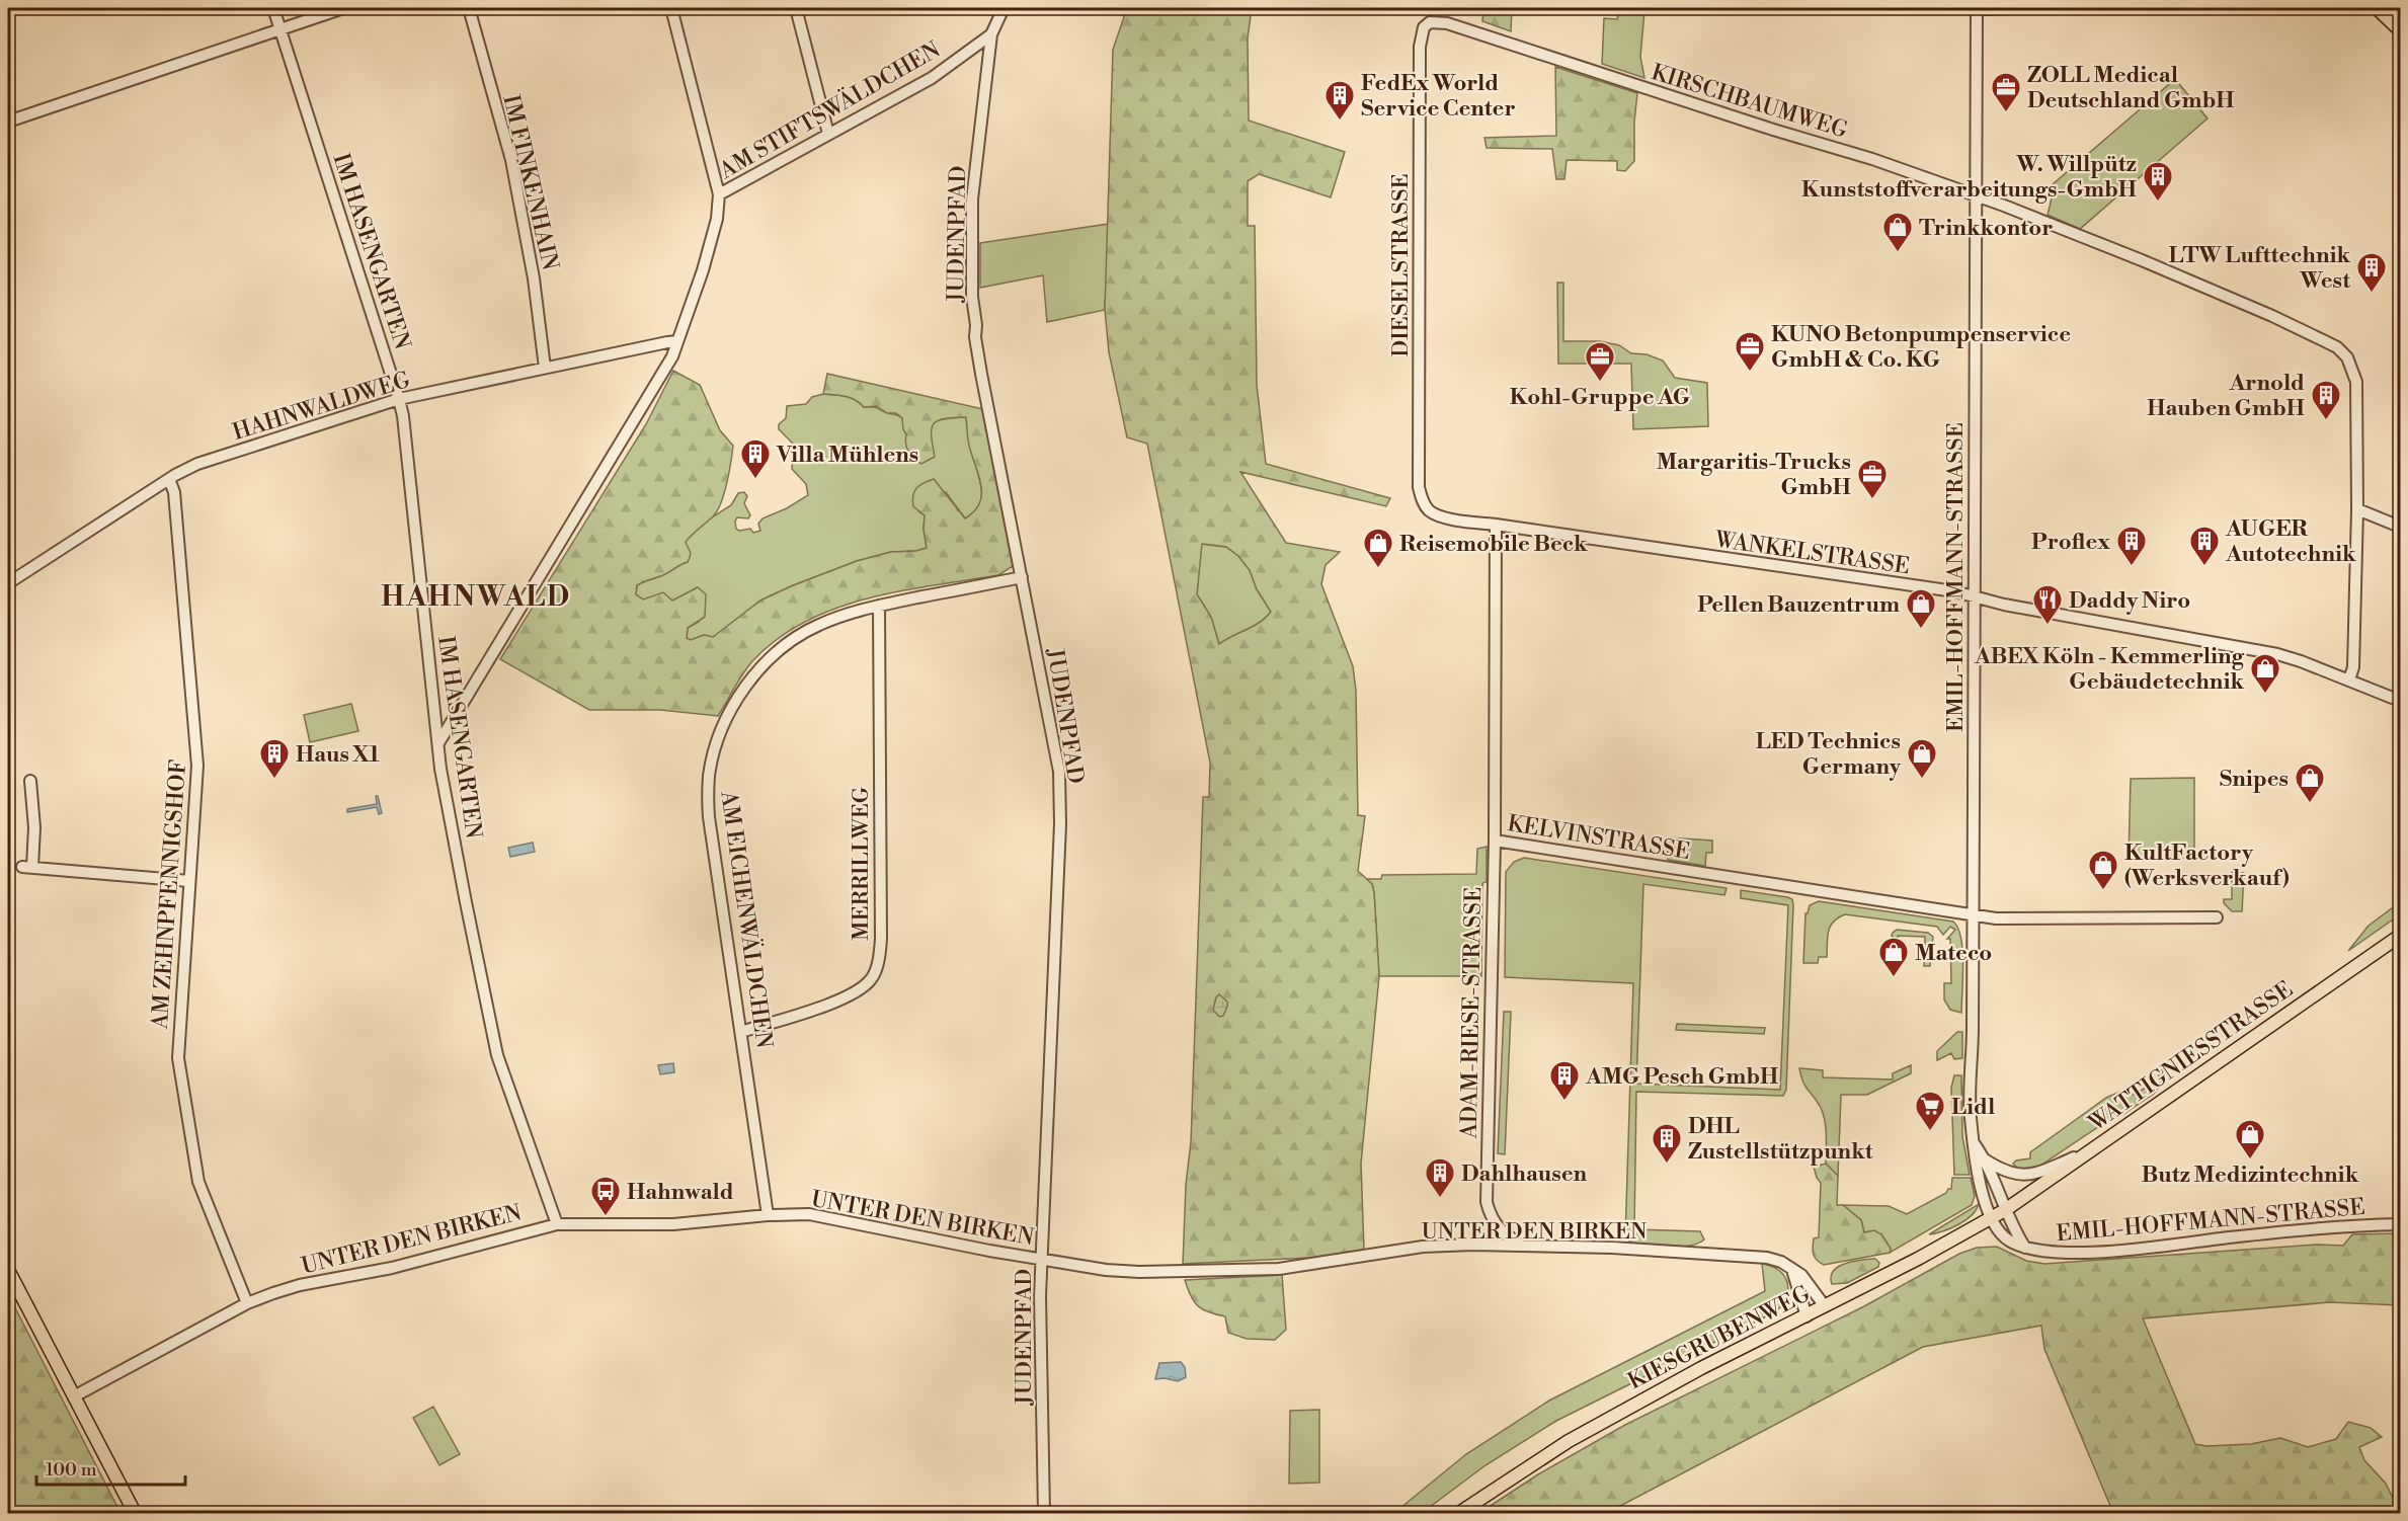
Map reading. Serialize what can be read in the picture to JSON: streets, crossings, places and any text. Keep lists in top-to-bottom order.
{
  "streets": {
    "main road": ["WATTIGNIESSTRASSE", "KIESGRUBENWEG"],
    "street": [
      "KIRSCHBAUMWEG",
      "AM STIFTSWÄLDCHEN",
      "IM FINKENHAIN",
      "JUDENPFAD",
      "IM HASENGARTEN",
      "DIESELSTRASSE",
      "HAHNWALDWEG",
      "WANKELSTRASSE",
      "EMIL-HOFFMANN-STRASSE",
      "KELVINSTRASSE",
      "MERRILLWEG",
      "AM ZEHNPFENNIGSHOF",
      "AM EICHENWÄLDCHEN",
      "ADAM-RIESE-STRASSE",
      "UNTER DEN BIRKEN"
    ]
  },
  "crossings": [
    ["KIRSCHBAUMWEG", "DIESELSTRASSE"],
    ["KIRSCHBAUMWEG", "EMIL-HOFFMANN-STRASSE"],
    ["AM STIFTSWÄLDCHEN", "JUDENPFAD"],
    ["AM STIFTSWÄLDCHEN", "IM HASENGARTEN"],
    ["AM STIFTSWÄLDCHEN", "HAHNWALDWEG"],
    ["IM FINKENHAIN", "HAHNWALDWEG"],
    ["JUDENPFAD", "AM EICHENWÄLDCHEN"],
    ["JUDENPFAD", "UNTER DEN BIRKEN"],
    ["IM HASENGARTEN", "HAHNWALDWEG"],
    ["IM HASENGARTEN", "UNTER DEN BIRKEN"],
    ["DIESELSTRASSE", "WANKELSTRASSE"],
    ["HAHNWALDWEG", "AM ZEHNPFENNIGSHOF"],
    ["WANKELSTRASSE", "EMIL-HOFFMANN-STRASSE"],
    ["WANKELSTRASSE", "KELVINSTRASSE"],
    ["EMIL-HOFFMANN-STRASSE", "KELVINSTRASSE"],
    ["EMIL-HOFFMANN-STRASSE", "WATTIGNIESSTRASSE"],
    ["EMIL-HOFFMANN-STRASSE", "KIESGRUBENWEG"],
    ["KELVINSTRASSE", "ADAM-RIESE-STRASSE"],
    ["MERRILLWEG", "AM EICHENWÄLDCHEN"],
    ["AM ZEHNPFENNIGSHOF", "UNTER DEN BIRKEN"],
    ["AM EICHENWÄLDCHEN", "UNTER DEN BIRKEN"],
    ["ADAM-RIESE-STRASSE", "UNTER DEN BIRKEN"],
    ["WATTIGNIESSTRASSE", "KIESGRUBENWEG"],
    ["UNTER DEN BIRKEN", "KIESGRUBENWEG"]
  ],
  "districts": ["HAHNWALD"],
  "places": {
    "office": [
      "ZOLL Medical Deutschland GmbH",
      "KUNO Betonpumpenservice GmbH & Co. KG",
      "Kohl-Gruppe AG",
      "Margaritis-Trucks GmbH"
    ],
    "building": [
      "FedEx World Service Center",
      "W. Willpütz Kunststoffverarbeitungs-GmbH",
      "LTW Lufttechnik West",
      "Arnold Hauben GmbH",
      "Villa Mühlens",
      "Proflex",
      "AUGER Autotechnik",
      "Haus X1",
      "AMG Pesch GmbH",
      "DHL Zustellstützpunkt",
      "Dahlhausen"
    ],
    "shop": [
      "Trinkkontor",
      "Reisemobile Beck",
      "Pellen Bauzentrum",
      "ABEX Köln - Kemmerling Gebäudetechnik",
      "LED Technics Germany",
      "Snipes",
      "KultFactory (Werksverkauf)",
      "Mateco",
      "Butz Medizintechnik"
    ],
    "restaurant": ["Daddy Niro"],
    "supermarket": ["Lidl"],
    "bus stop": ["Hahnwald"]
  },
  "scale_bar": "100 m"
}
